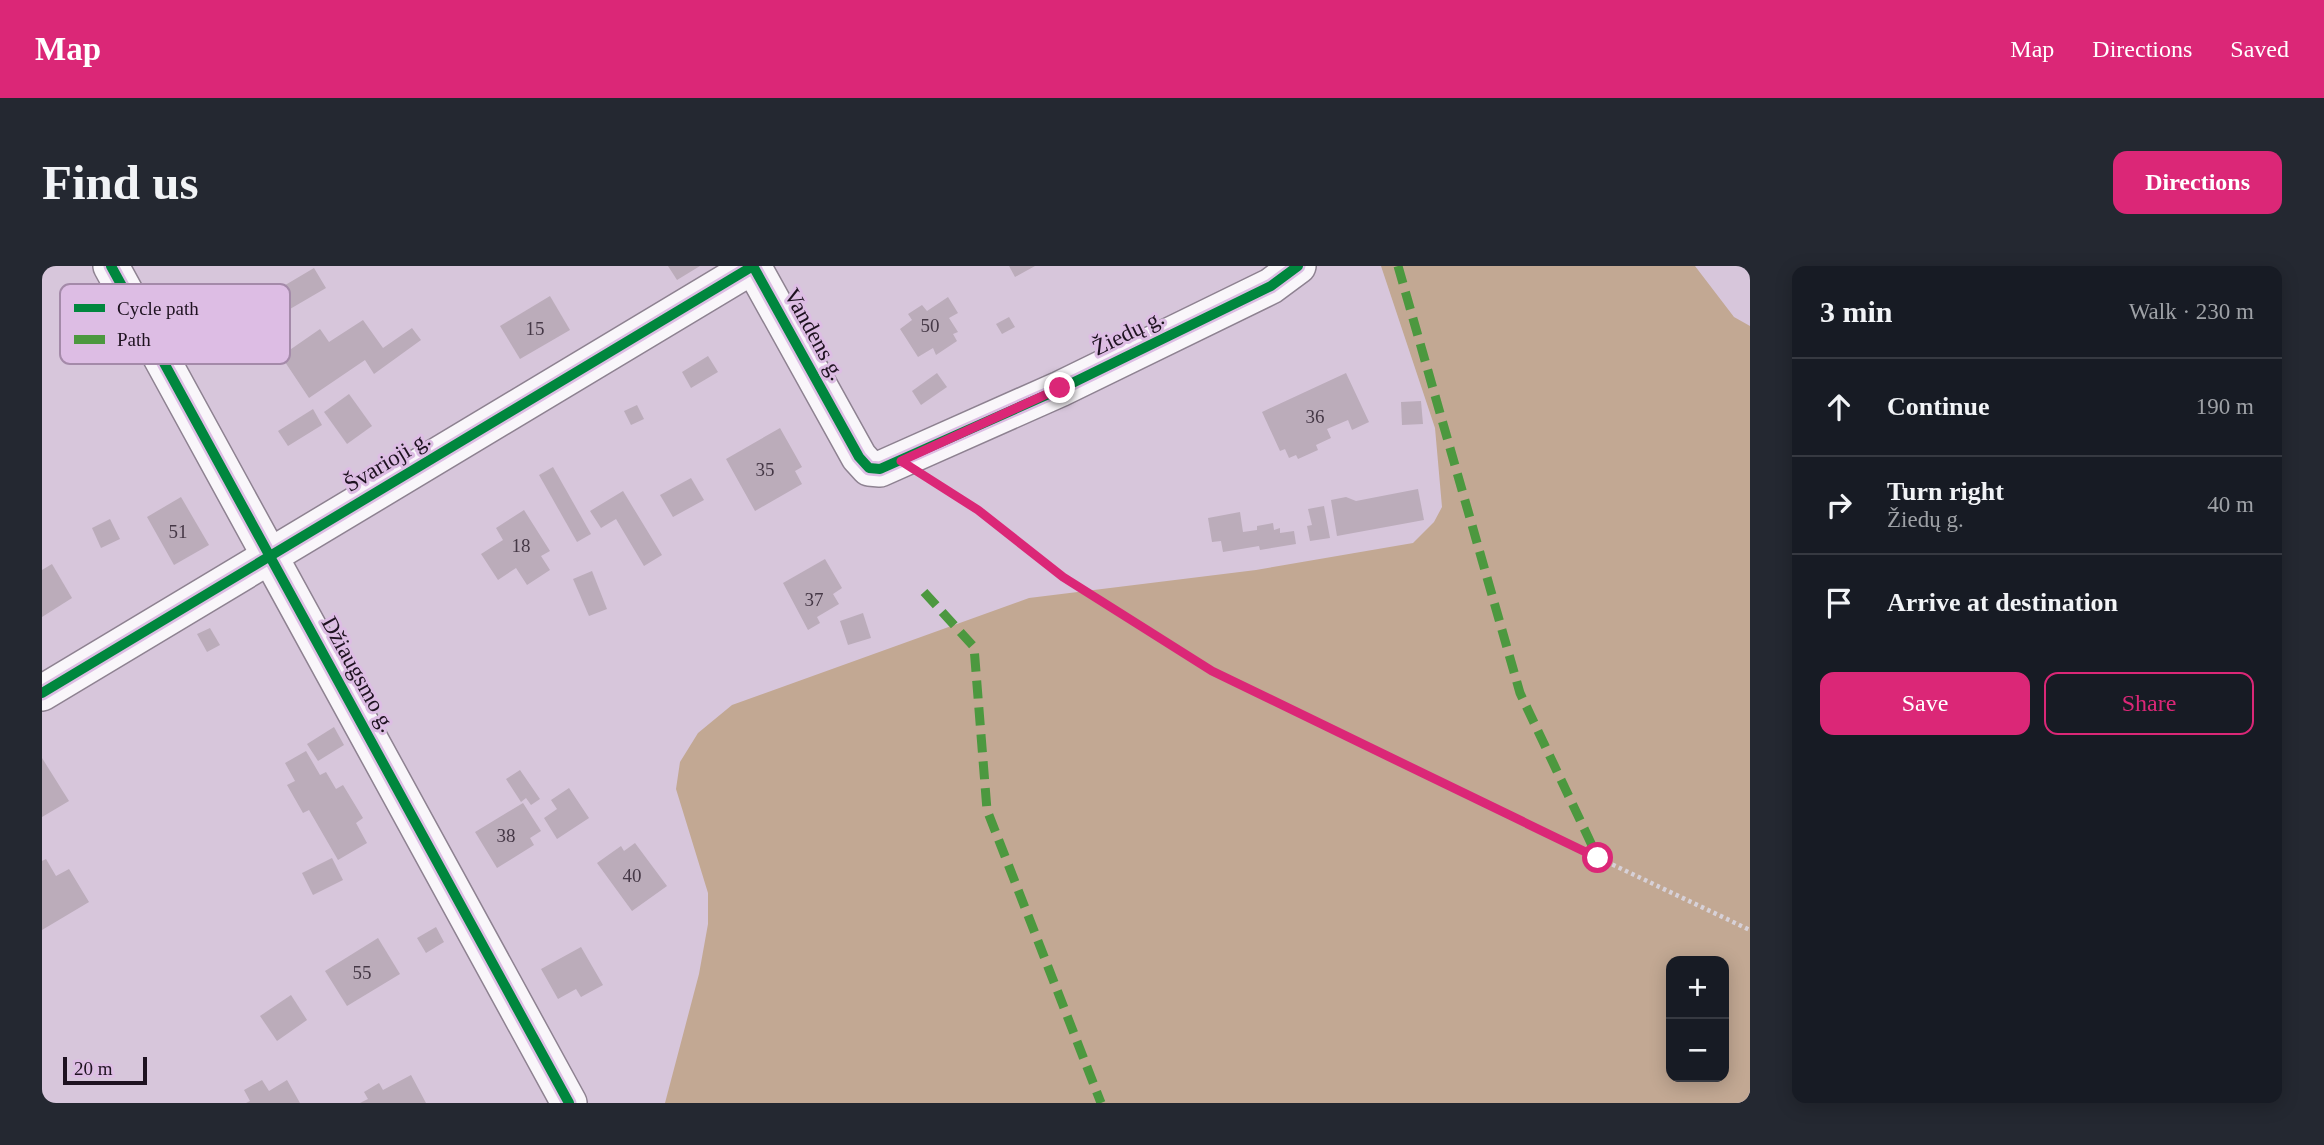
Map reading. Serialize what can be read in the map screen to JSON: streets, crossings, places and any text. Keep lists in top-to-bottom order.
{
  "streets": {
    "street": [
      "Žiedų g.",
      "Vandens g.",
      "Švarioji g.",
      "Džiaugsmo g."
    ]
  },
  "crossings": [
    ["Žiedų g.", "Vandens g."],
    ["Vandens g.", "Švarioji g."],
    ["Švarioji g.", "Džiaugsmo g."]
  ],
  "house_numbers": [
    "50",
    "15",
    "36",
    "35",
    "51",
    "18",
    "37",
    "38",
    "40",
    "55"
  ],
  "legend": ["Cycle path", "Path"],
  "scale_bar": "20 m",
  "page": {
    "header": "Map",
    "nav": ["Map", "Directions", "Saved"],
    "buttons": [
      "Directions",
      ["Save", "Share"]
    ],
    "title": "Find us",
    "heading": ["3 min", "Walk · 230 m"],
    "list": [
      ["Continue", "190 m"],
      ["Turn right", "Žiedų g.", "40 m"],
      "Arrive at destination"
    ],
    "map_buttons": ["+", "−"],
    "scale": "20 m"
  }
}
